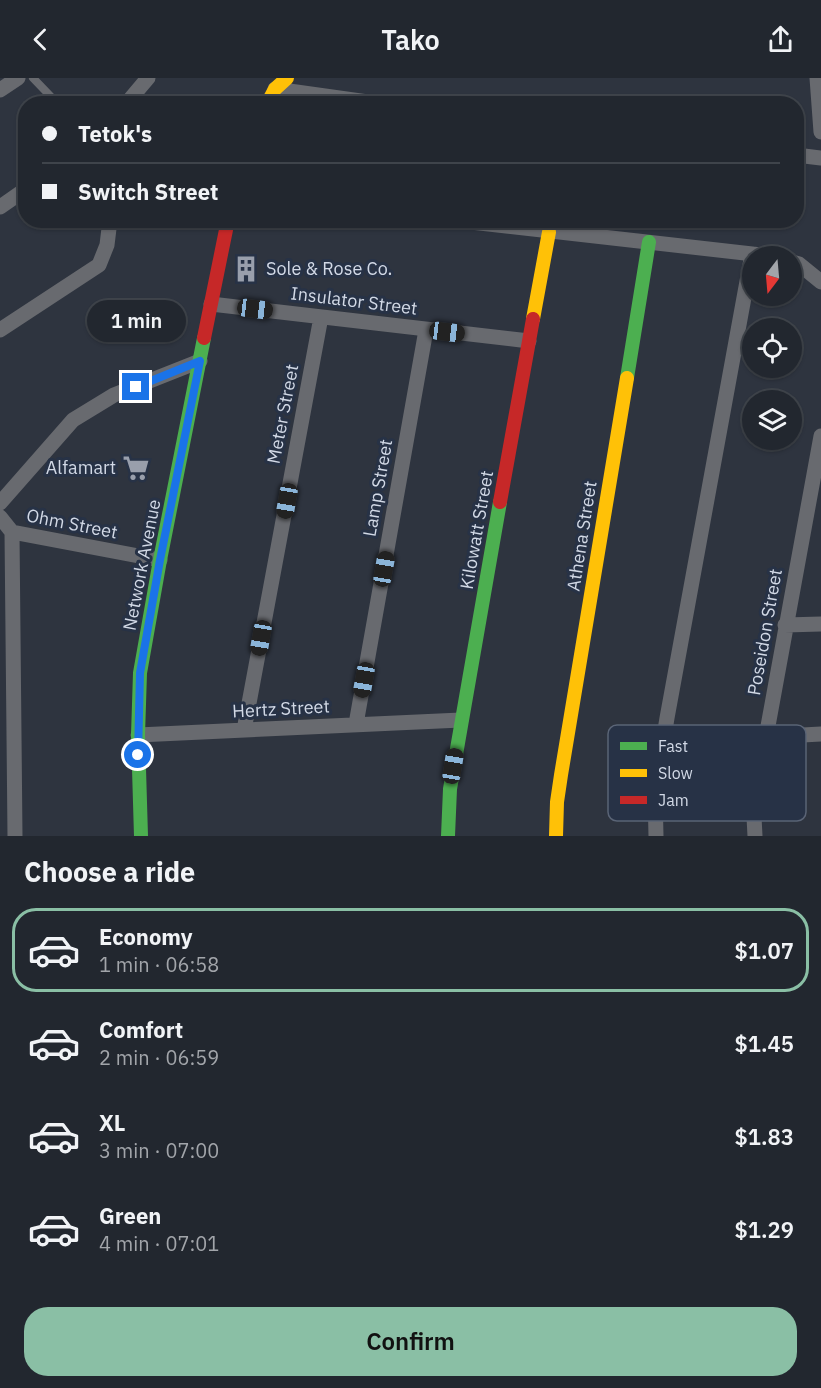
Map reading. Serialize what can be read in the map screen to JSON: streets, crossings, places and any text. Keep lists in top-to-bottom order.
{
  "streets": {
    "street": [
      "Insulator Street",
      "Meter Street",
      "Lamp Street",
      "Ohm Street",
      "Kilowatt Street",
      "Athena Street",
      "Network Avenue",
      "Poseidon Street",
      "Hertz Street"
    ]
  },
  "crossings": [
    ["Insulator Street", "Meter Street"],
    ["Insulator Street", "Lamp Street"],
    ["Insulator Street", "Kilowatt Street"],
    ["Insulator Street", "Network Avenue"],
    ["Meter Street", "Hertz Street"],
    ["Lamp Street", "Hertz Street"],
    ["Ohm Street", "Network Avenue"],
    ["Kilowatt Street", "Hertz Street"],
    ["Network Avenue", "Hertz Street"]
  ],
  "places": {
    "building": ["Sole & Rose Co."],
    "supermarket": ["Alfamart"]
  },
  "legend": ["Fast", "Slow", "Jam"],
  "north": "bottom",
  "page": {
    "header": "Tako",
    "banner": ["Tetok's", "Switch Street"],
    "bubble": "1 min",
    "heading": "Choose a ride",
    "list": [
      {
        "name": "Economy",
        "note": "1 min · 06:58",
        "value": "$1.07"
      },
      {
        "name": "Comfort",
        "note": "2 min · 06:59",
        "value": "$1.45"
      },
      {
        "name": "XL",
        "note": "3 min · 07:00",
        "value": "$1.83"
      },
      {
        "name": "Green",
        "note": "4 min · 07:01",
        "value": "$1.29"
      }
    ],
    "buttons": "Confirm"
  }
}
